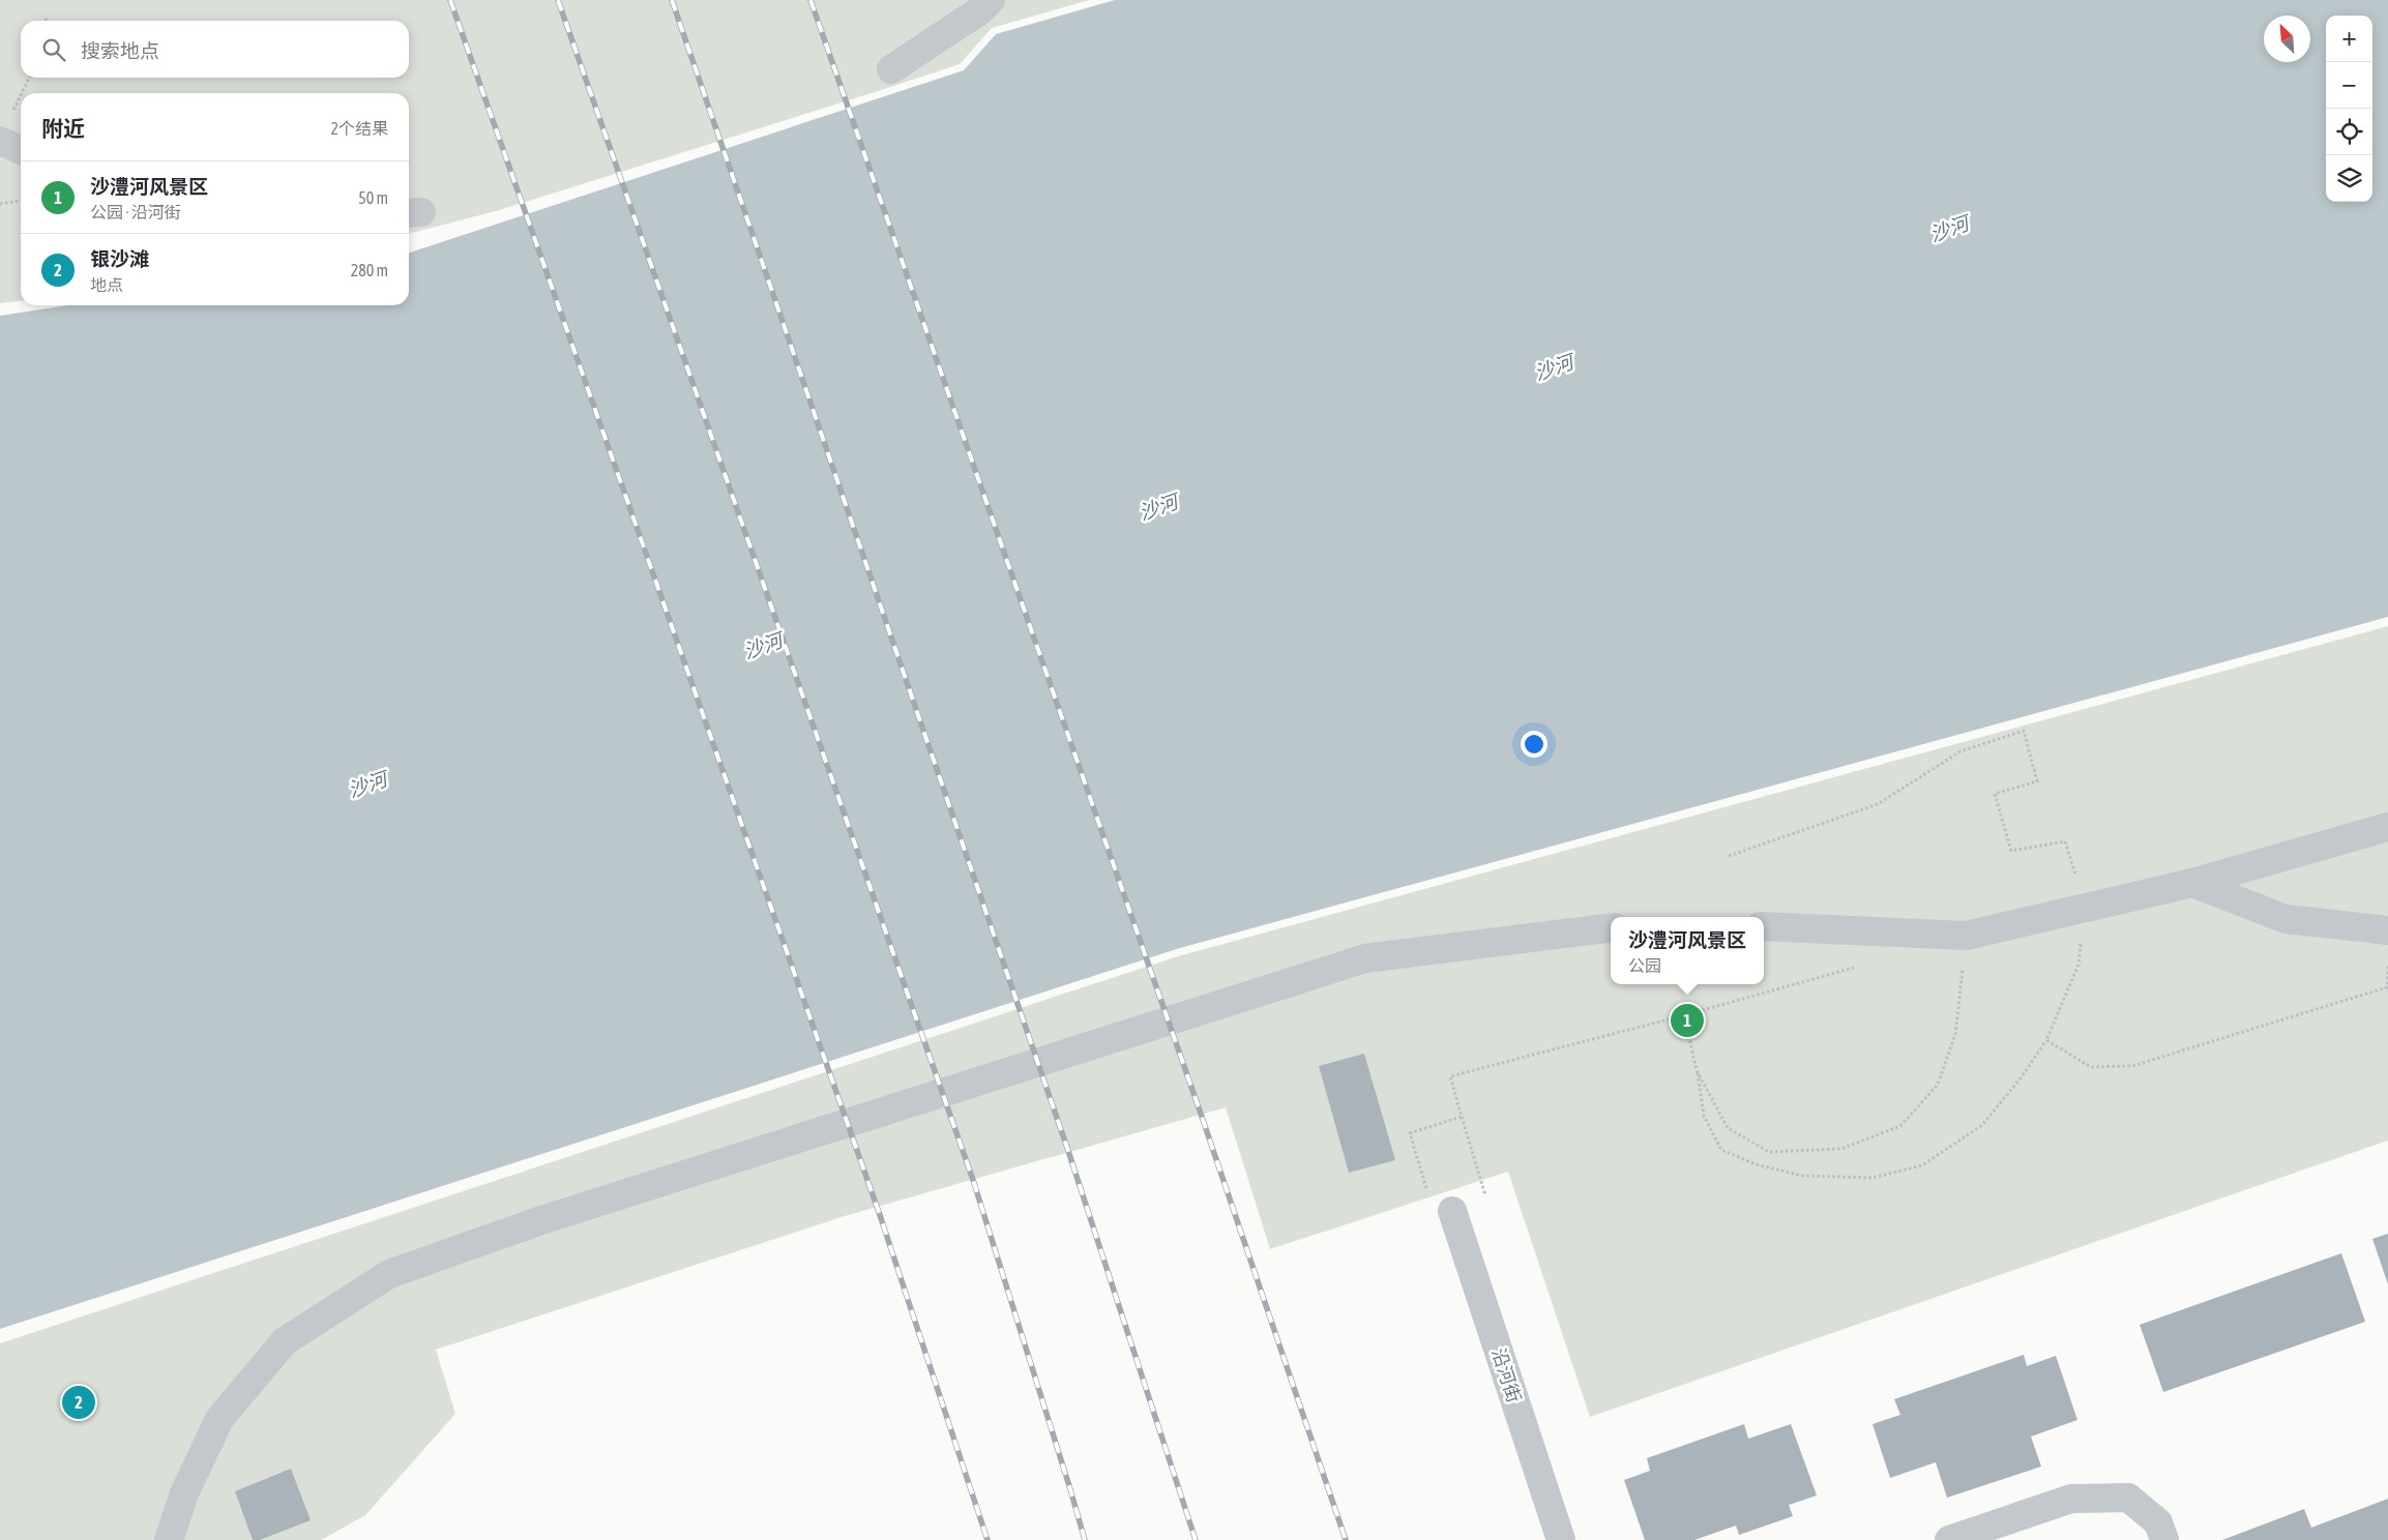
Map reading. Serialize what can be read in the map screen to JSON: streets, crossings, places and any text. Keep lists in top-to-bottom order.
{
  "streets": {
    "street": ["沿河街"]
  },
  "water": ["沙河"],
  "north": "top left",
  "page": {
    "map_buttons": ["+", "−"],
    "search": "搜索地点",
    "heading": ["附近", "2个结果"],
    "list": [
      {
        "mark": "1",
        "name": "沙澧河风景区",
        "note": "公园 · 沿河街",
        "value": "50 m"
      },
      {
        "mark": "2",
        "name": "银沙滩",
        "note": "地点",
        "value": "280 m"
      }
    ],
    "popup": ["沙澧河风景区", "公园"],
    "pins": ["1", "2"]
  }
}
